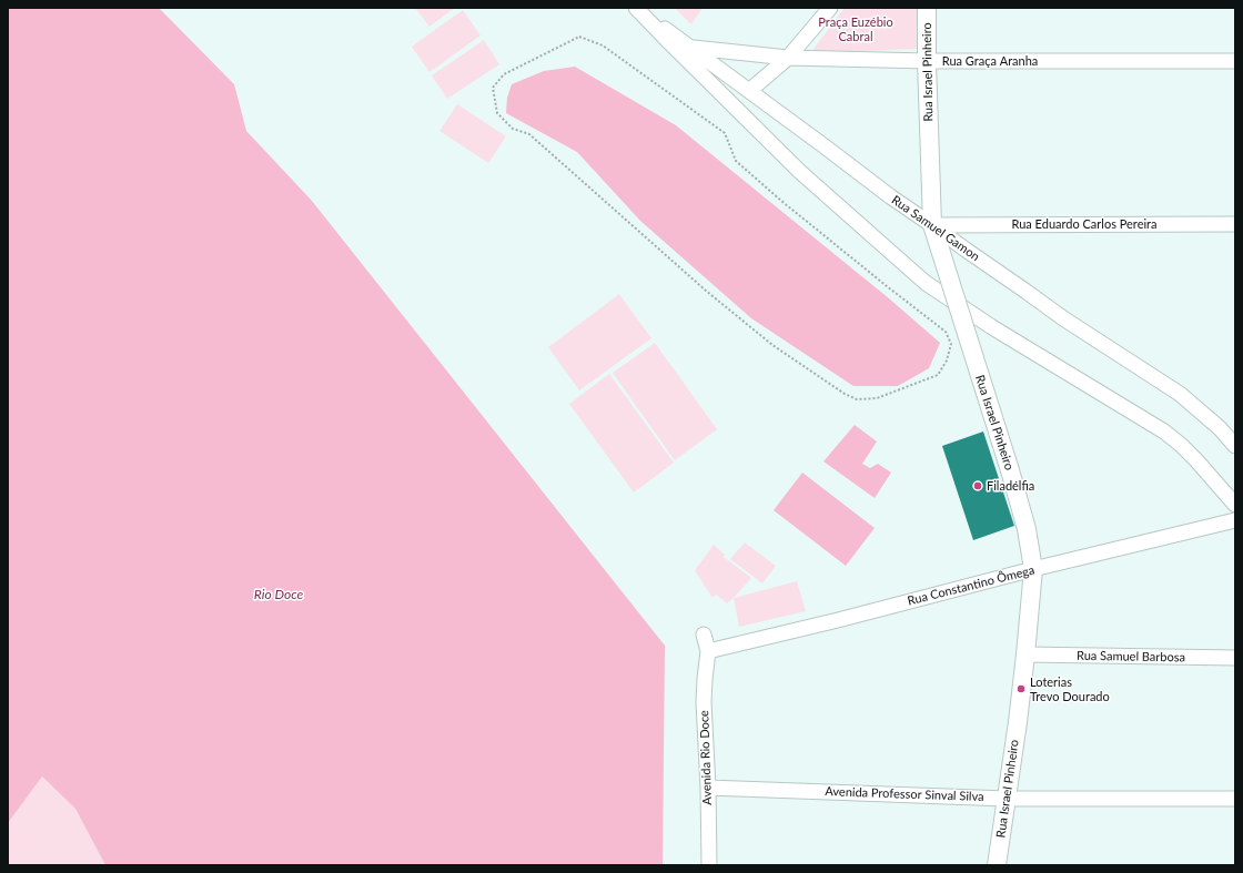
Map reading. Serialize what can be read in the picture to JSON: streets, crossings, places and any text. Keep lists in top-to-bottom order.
{
  "streets": {
    "main road": ["Rua Israel Pinheiro"],
    "street": [
      "Rua Graça Aranha",
      "Rua Eduardo Carlos Pereira",
      "Rua Samuel Gamon",
      "Rua Constantino Ômega",
      "Rua Samuel Barbosa",
      "Avenida Rio Doce",
      "Avenida Professor Sinval Silva"
    ]
  },
  "crossings": [
    ["Rua Graça Aranha", "Rua Israel Pinheiro"],
    ["Rua Graça Aranha", "Rua Samuel Gamon"],
    ["Rua Israel Pinheiro", "Rua Eduardo Carlos Pereira"],
    ["Rua Israel Pinheiro", "Rua Samuel Gamon"],
    ["Rua Israel Pinheiro", "Rua Constantino Ômega"],
    ["Rua Israel Pinheiro", "Rua Samuel Barbosa"],
    ["Rua Israel Pinheiro", "Avenida Professor Sinval Silva"],
    ["Rua Eduardo Carlos Pereira", "Rua Samuel Gamon"],
    ["Rua Constantino Ômega", "Avenida Rio Doce"],
    ["Avenida Rio Doce", "Avenida Professor Sinval Silva"]
  ],
  "water": ["Rio Doce"],
  "parks": ["Praça Euzébio Cabral"],
  "places": ["Filadélfia", "Loterias Trevo Dourado"]
}
